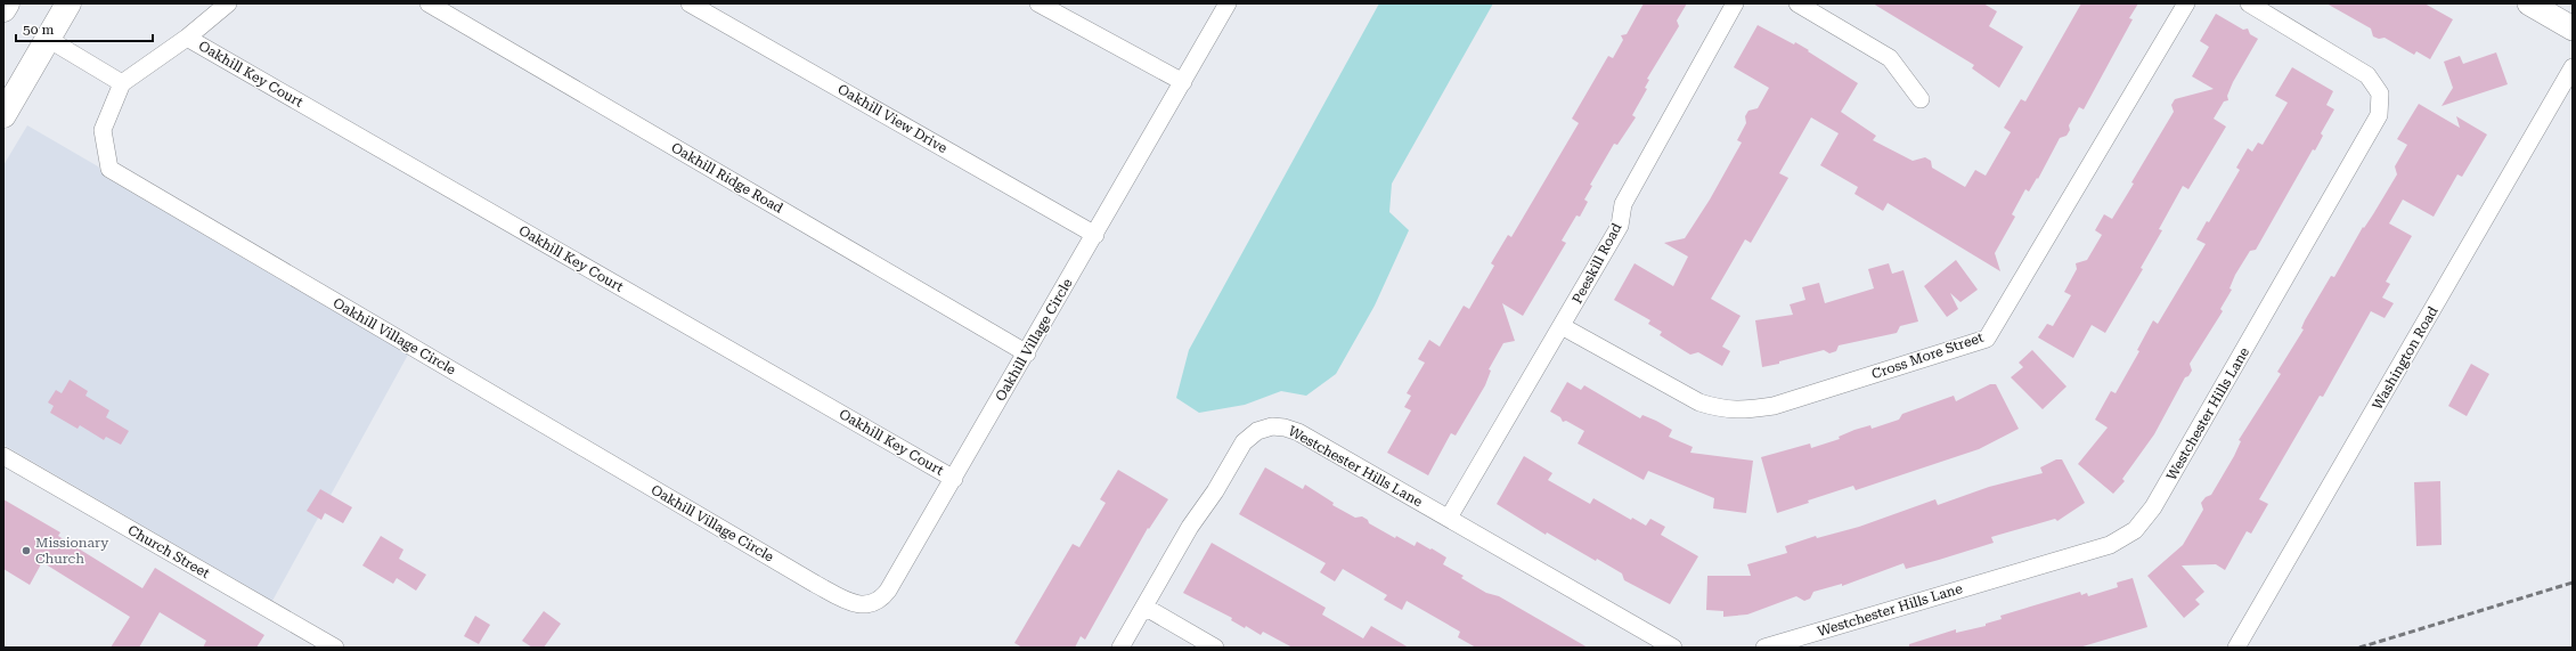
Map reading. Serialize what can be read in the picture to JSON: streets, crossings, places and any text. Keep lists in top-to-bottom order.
{
  "streets": {
    "street": [
      "Oakhill Key Court",
      "Oakhill View Drive",
      "Oakhill Ridge Road",
      "Peeskill Road",
      "Oakhill Village Circle",
      "Cross More Street",
      "Washington Road",
      "Westchester Hills Lane",
      "Church Street"
    ]
  },
  "crossings": [
    ["Oakhill Key Court", "Oakhill Village Circle"],
    ["Oakhill View Drive", "Oakhill Village Circle"],
    ["Oakhill Ridge Road", "Oakhill Village Circle"],
    ["Peeskill Road", "Cross More Street"],
    ["Peeskill Road", "Westchester Hills Lane"]
  ],
  "places": ["Missionary Church"],
  "scale_bar": "50 m"
}
